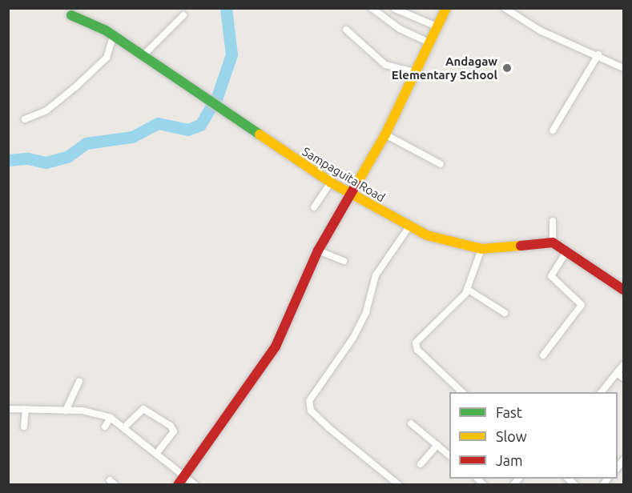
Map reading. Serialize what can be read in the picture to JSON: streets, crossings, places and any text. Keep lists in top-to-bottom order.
{
  "streets": {
    "street": ["Sampaguita Road"]
  },
  "places": ["Andagaw Elementary School"],
  "legend": ["Fast", "Slow", "Jam"]
}
